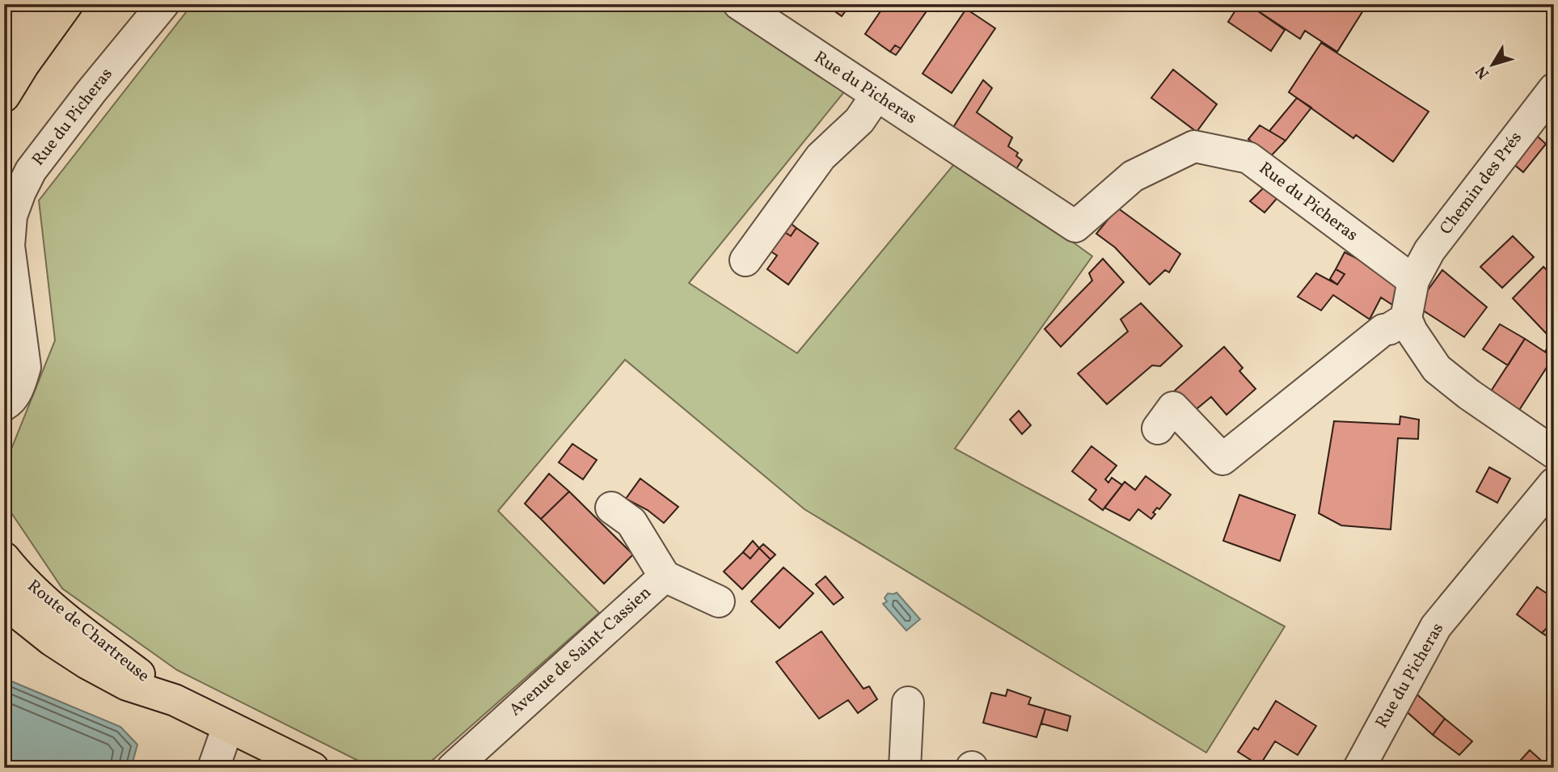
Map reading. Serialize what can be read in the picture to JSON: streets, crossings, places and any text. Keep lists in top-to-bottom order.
{
  "streets": {
    "main road": ["Route de Chartreuse"],
    "street": ["Rue du Picheras", "Chemin des Prés", "Avenue de Saint-Cassien"]
  },
  "crossings": [
    ["Rue du Picheras", "Chemin des Prés"]
  ],
  "north": "bottom left"
}
